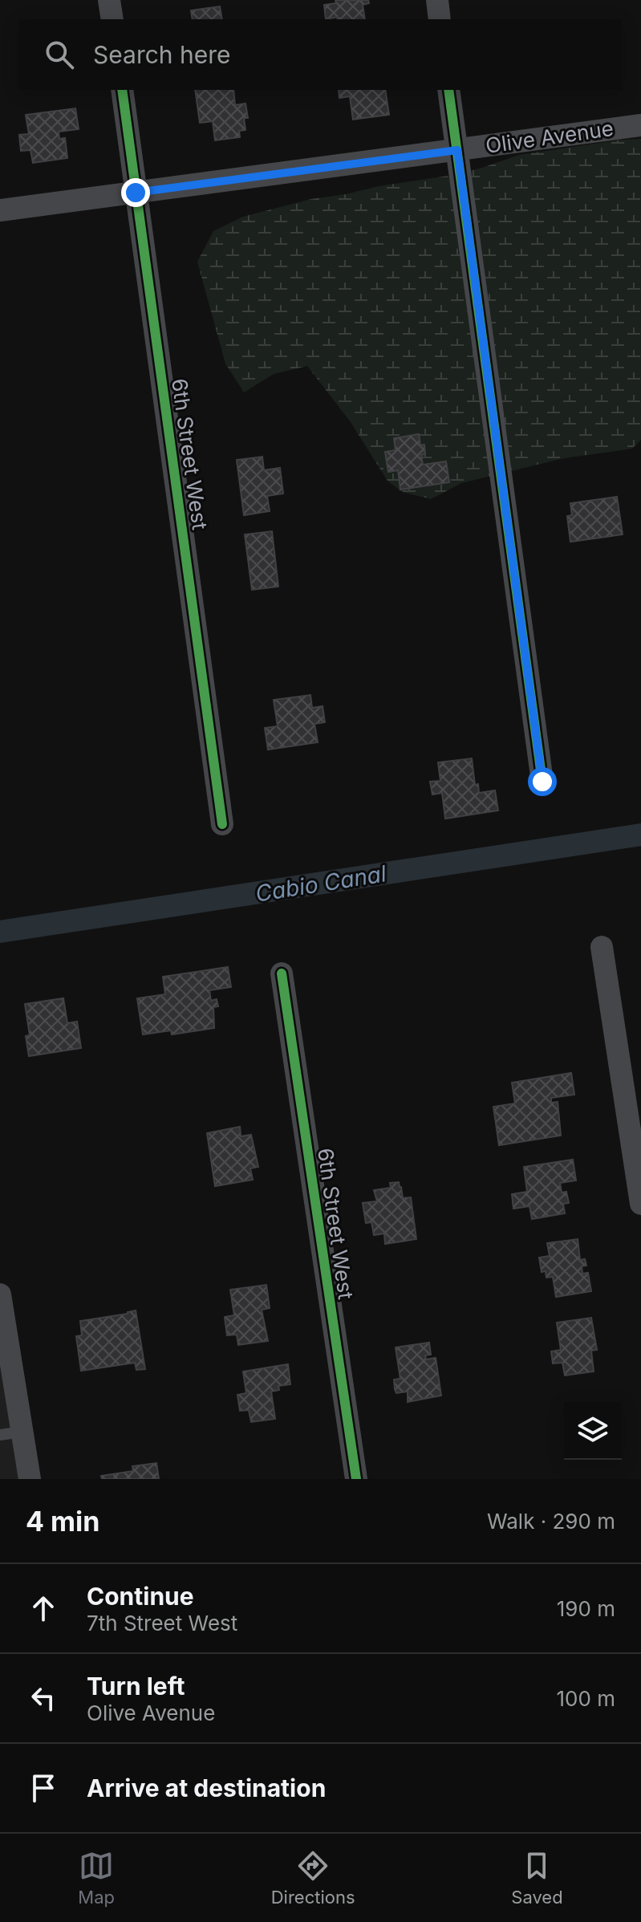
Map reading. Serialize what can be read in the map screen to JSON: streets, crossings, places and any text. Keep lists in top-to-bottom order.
{
  "streets": {
    "street": ["Olive Avenue", "6th Street West"]
  },
  "crossings": [
    ["Olive Avenue", "6th Street West"]
  ],
  "water": ["Cabio Canal"],
  "page": {
    "search": "Search here",
    "heading": ["4 min", "Walk · 290 m"],
    "list": [
      ["Continue", "7th Street West", "190 m"],
      ["Turn left", "Olive Avenue", "100 m"],
      "Arrive at destination"
    ],
    "nav": ["Map", "Directions", "Saved"]
  }
}
